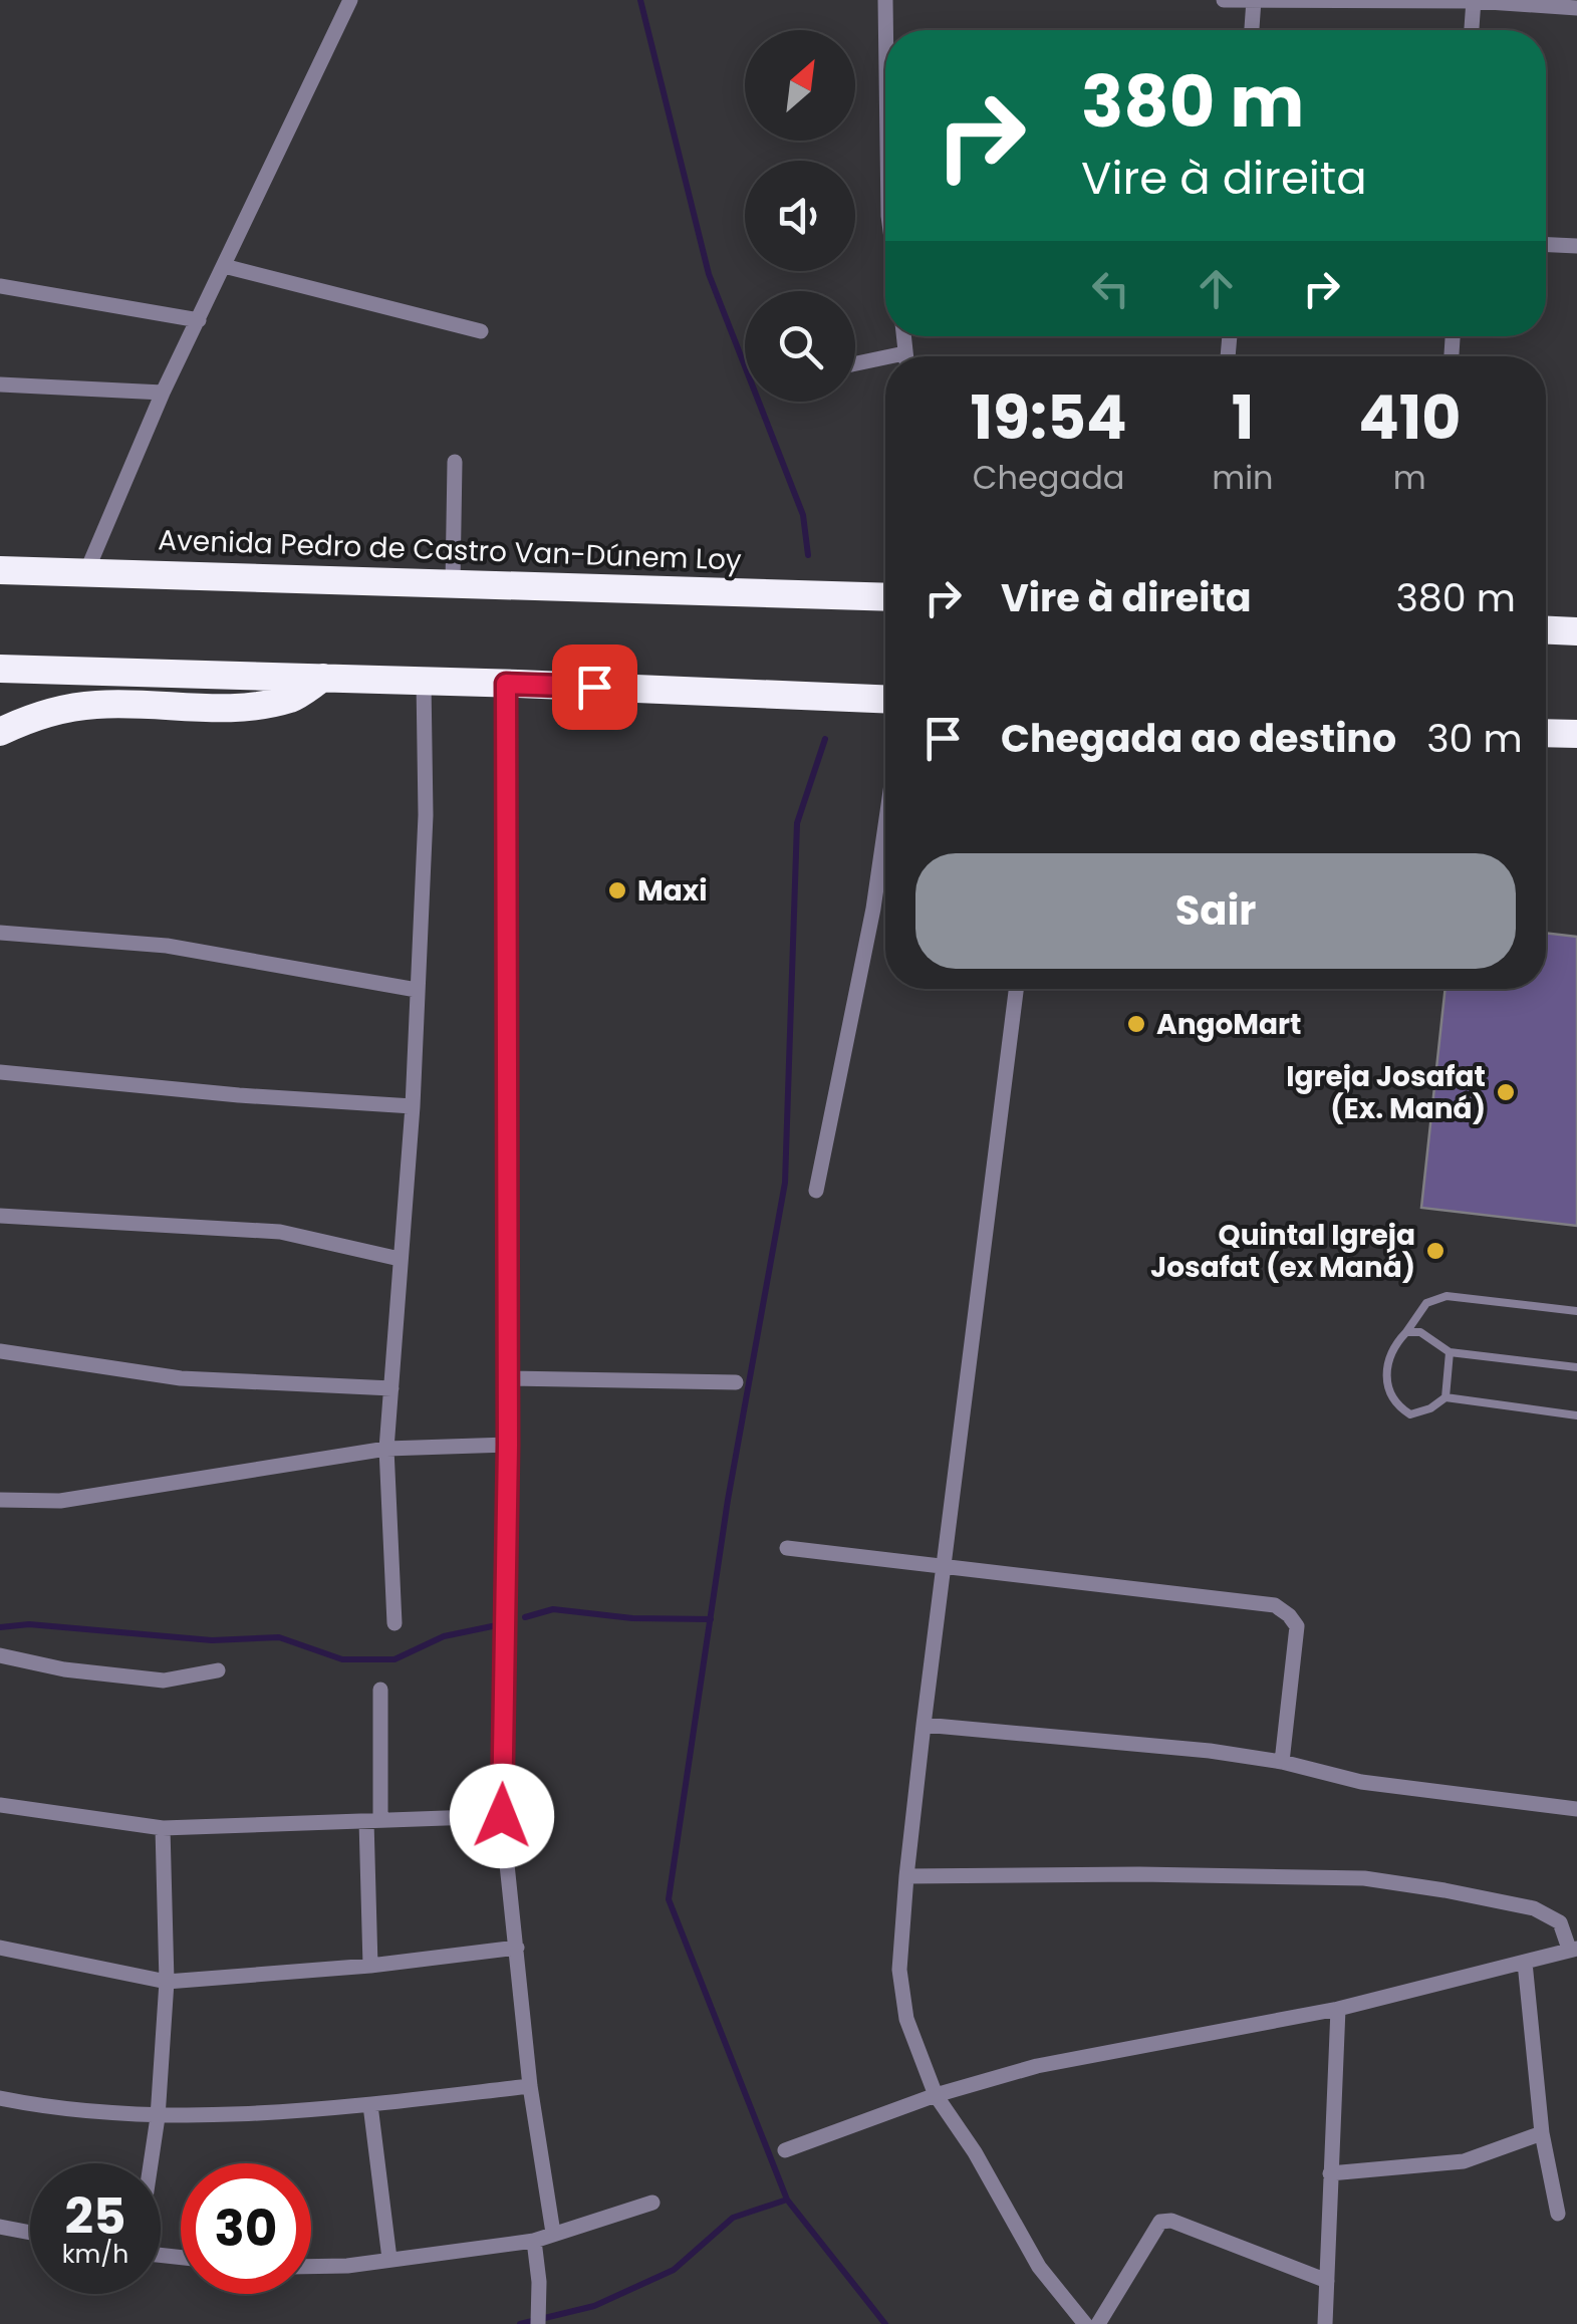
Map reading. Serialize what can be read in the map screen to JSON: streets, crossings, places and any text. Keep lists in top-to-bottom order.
{
  "streets": {
    "highway": ["Avenida Pedro de Castro Van-Dúnem Loy"]
  },
  "places": [
    "Maxi",
    "AngoMart",
    "Igreja Josafat (Ex. Maná)",
    "Quintal Igreja Josafat (ex Maná)"
  ],
  "north": "top right",
  "page": {
    "turn": ["380 m", "Vire à direita"],
    "eta": [
      "19:54",
      "Chegada",
      "1",
      "min",
      "410",
      "m"
    ],
    "list": [
      {
        "name": "Vire à direita",
        "value": "380 m"
      },
      {
        "name": "Chegada ao destino",
        "value": "30 m"
      }
    ],
    "buttons": "Sair",
    "speed": "25 km/h",
    "limit": "30"
  }
}
